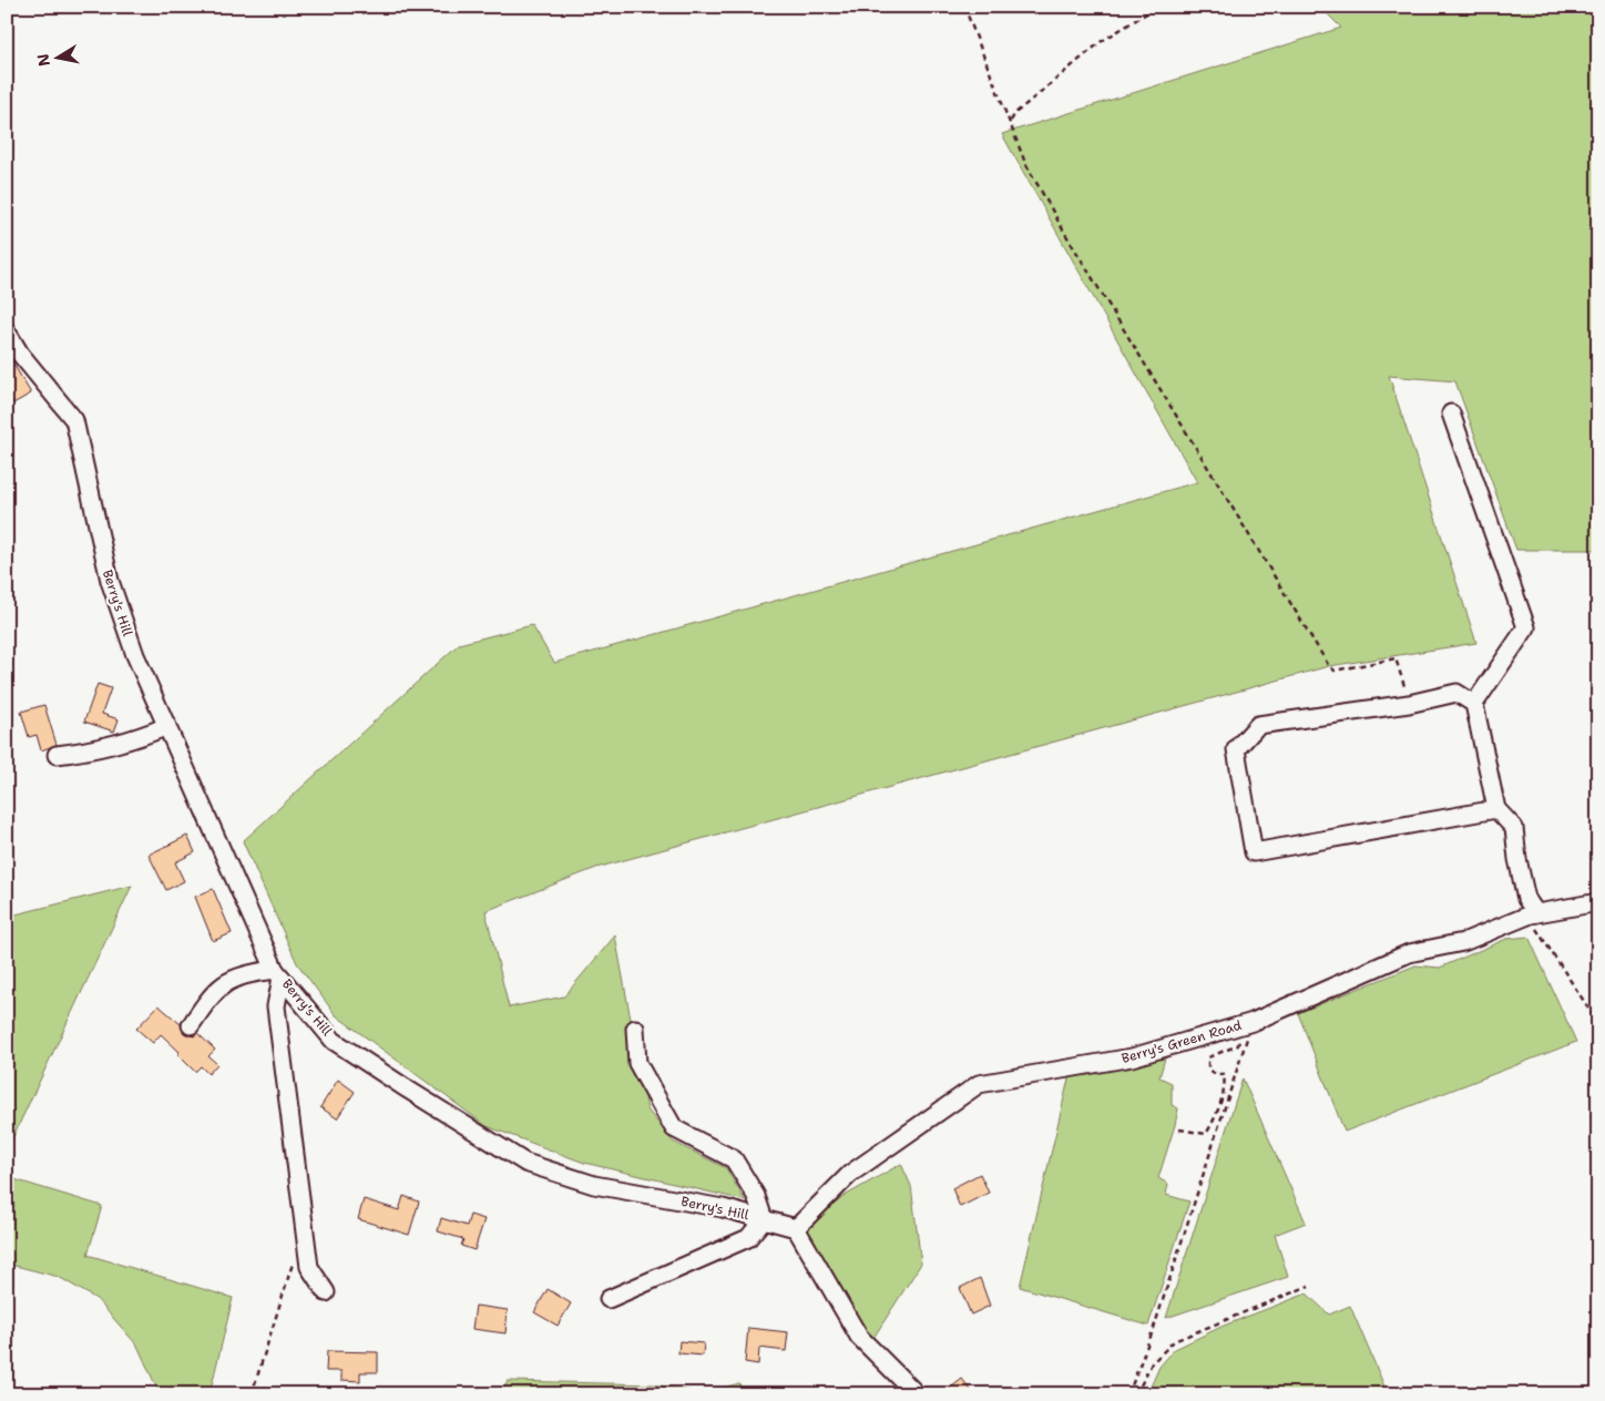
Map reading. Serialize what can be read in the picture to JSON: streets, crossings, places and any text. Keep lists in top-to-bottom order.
{
  "streets": {
    "street": ["Berry's Hill", "Berry's Green Road"]
  },
  "crossings": [
    ["Berry's Hill", "Berry's Green Road"]
  ],
  "north": "left"
}
